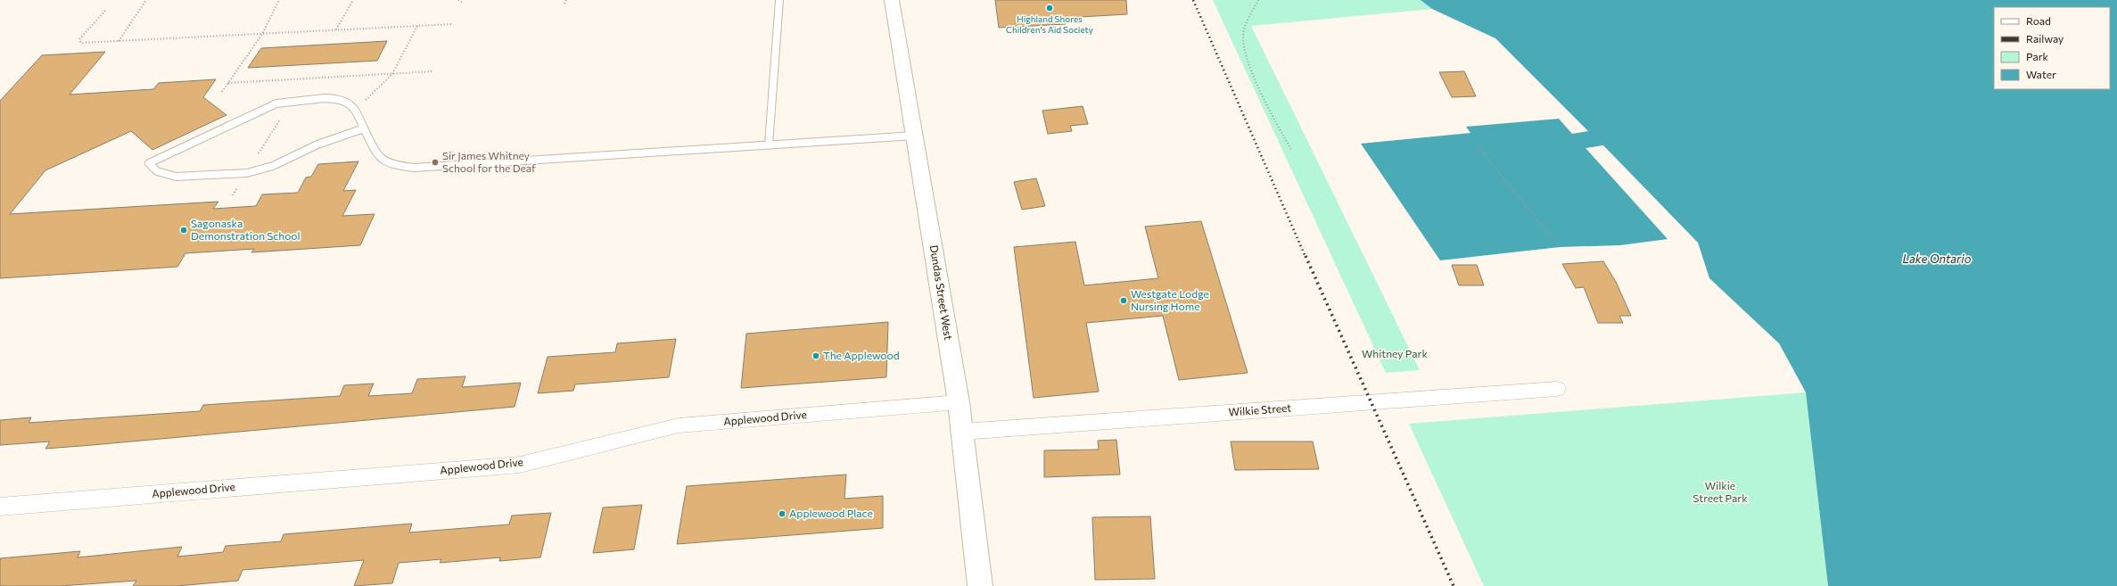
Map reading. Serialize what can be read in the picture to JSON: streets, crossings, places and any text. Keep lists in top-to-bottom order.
{
  "streets": {
    "main road": ["Dundas Street West"],
    "street": ["Wilkie Street", "Applewood Drive"]
  },
  "crossings": [
    ["Dundas Street West", "Wilkie Street"],
    ["Dundas Street West", "Applewood Drive"]
  ],
  "water": ["Lake Ontario"],
  "parks": ["Whitney Park", "Wilkie Street Park"],
  "places": [
    "Highland Shores Children's Aid Society",
    "Sir James Whitney School for the Deaf",
    "Sagonaska Demonstration School",
    "Westgate Lodge Nursing Home",
    "The Applewood",
    "Applewood Place"
  ],
  "legend": [
    "Road",
    "Railway",
    "Park",
    "Water"
  ]
}
